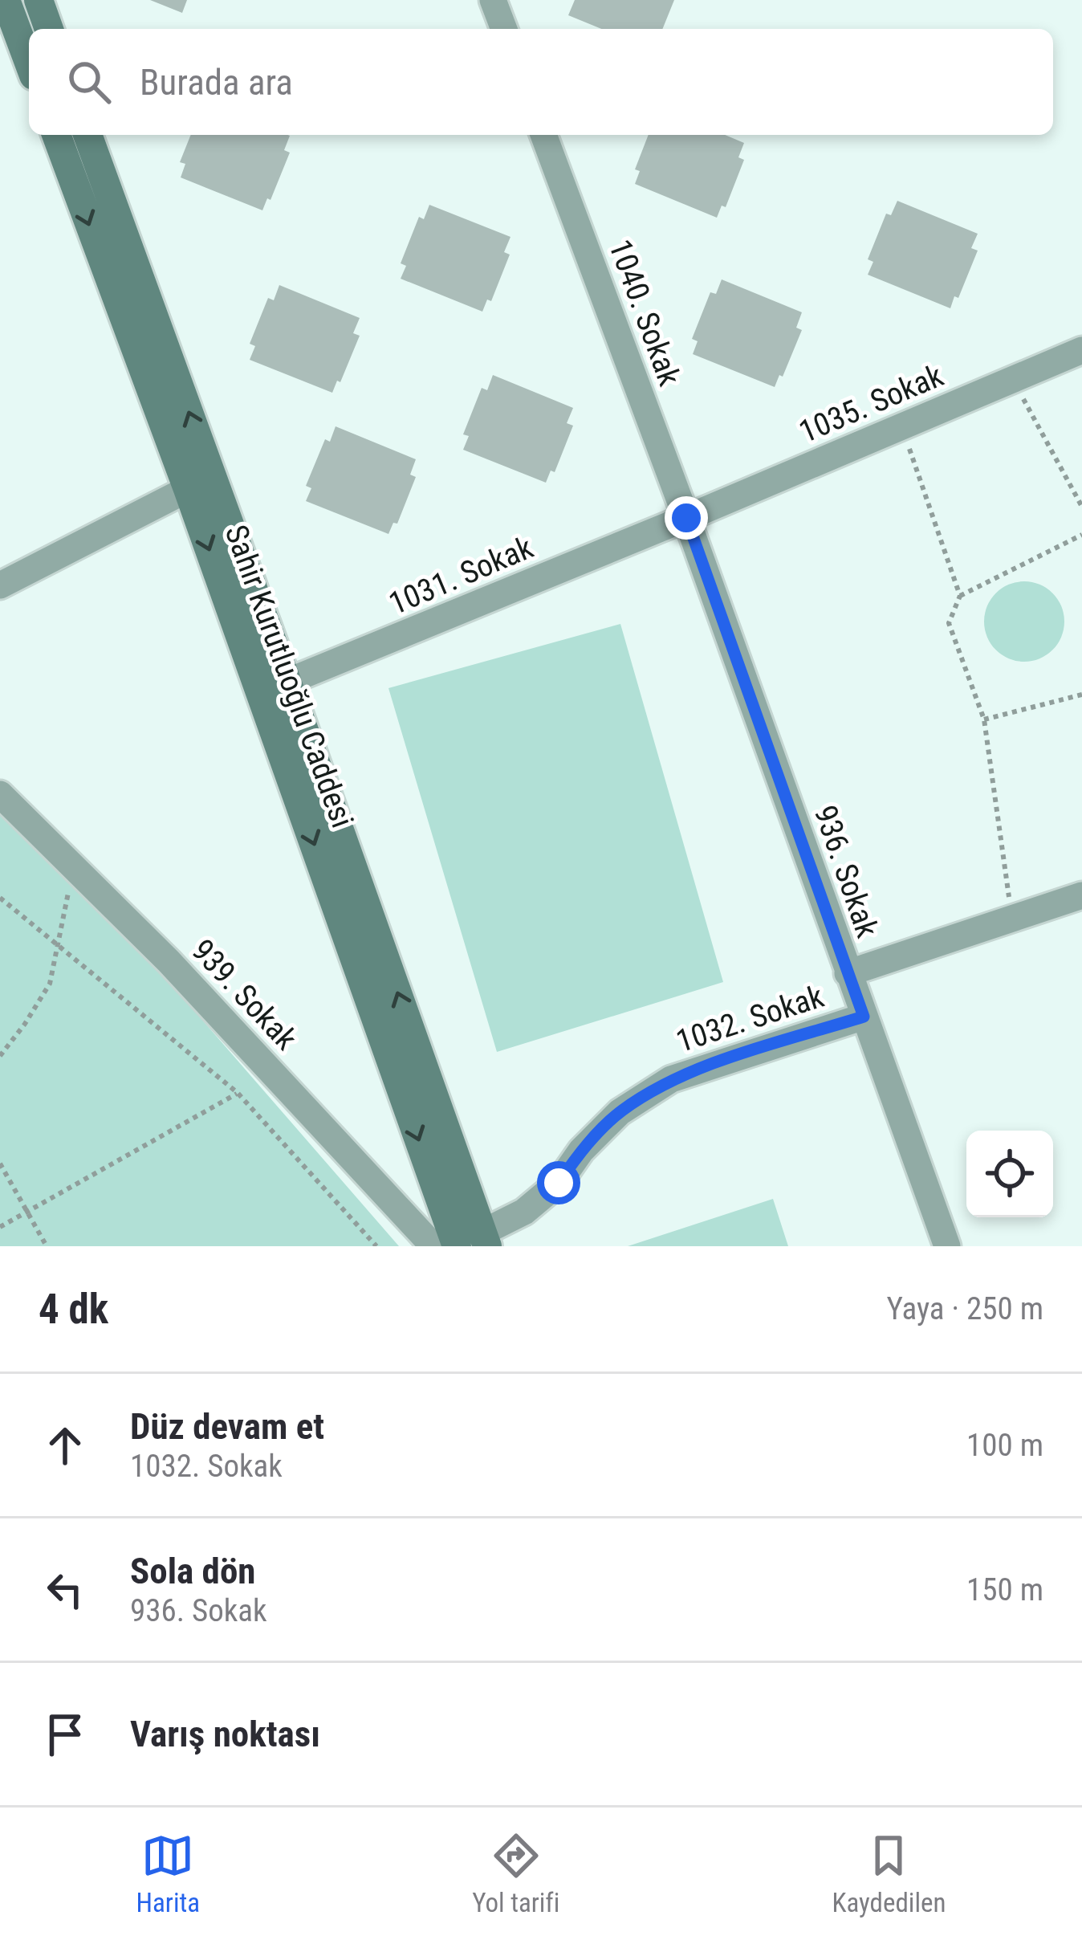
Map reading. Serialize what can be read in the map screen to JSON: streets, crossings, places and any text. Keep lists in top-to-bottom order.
{
  "streets": {
    "street": [
      "1040. Sokak",
      "1035. Sokak",
      "1031. Sokak",
      "Sahir Kurutluoğlu Caddesi",
      "936. Sokak",
      "939. Sokak",
      "1032. Sokak"
    ]
  },
  "crossings": [
    ["1040. Sokak", "1035. Sokak"],
    ["1040. Sokak", "1031. Sokak"],
    ["1040. Sokak", "936. Sokak"],
    ["1035. Sokak", "1031. Sokak"],
    ["1035. Sokak", "936. Sokak"],
    ["1031. Sokak", "Sahir Kurutluoğlu Caddesi"],
    ["1031. Sokak", "936. Sokak"],
    ["Sahir Kurutluoğlu Caddesi", "1032. Sokak"],
    ["936. Sokak", "1032. Sokak"]
  ],
  "page": {
    "search": "Burada ara",
    "heading": ["4 dk", "Yaya · 250 m"],
    "list": [
      ["Düz devam et", "1032. Sokak", "100 m"],
      ["Sola dön", "936. Sokak", "150 m"],
      "Varış noktası"
    ],
    "nav": ["Harita", "Yol tarifi", "Kaydedilen"]
  }
}
